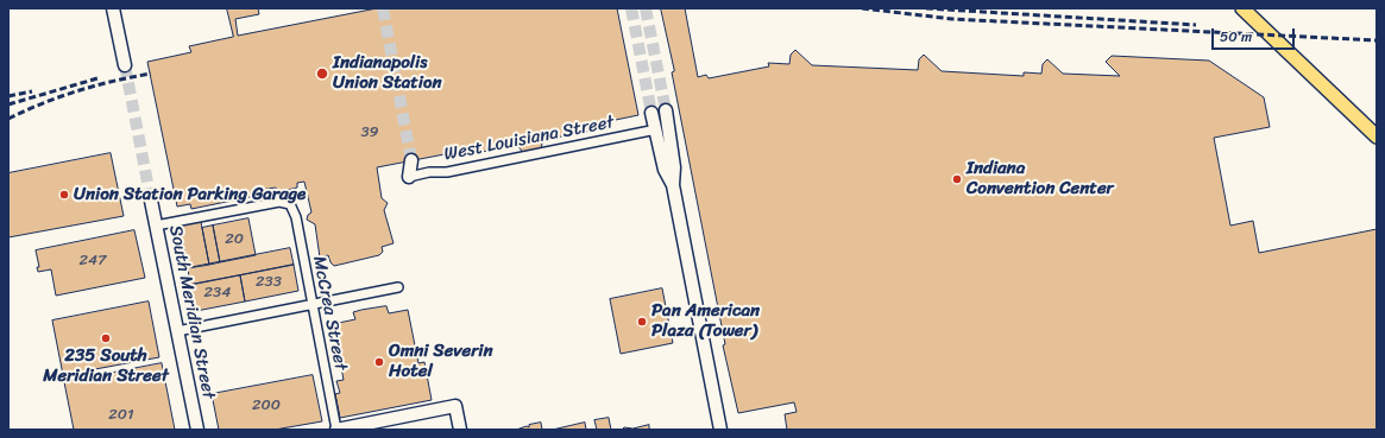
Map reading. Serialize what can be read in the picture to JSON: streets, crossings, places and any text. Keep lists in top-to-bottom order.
{
  "streets": {
    "main road": ["South Meridian Street"],
    "street": ["West Louisiana Street", "McCrea Street"]
  },
  "crossings": [
    ["South Meridian Street", "McCrea Street"]
  ],
  "places": [
    "Indianapolis Union Station",
    "Indiana Convention Center",
    "Union Station Parking Garage",
    "Pan American Plaza (Tower)",
    "235 South Meridian Street",
    "Omni Severin Hotel"
  ],
  "house_numbers": [
    "39",
    "20",
    "247",
    "233",
    "234",
    "200",
    "201"
  ],
  "scale_bar": "50 m"
}
